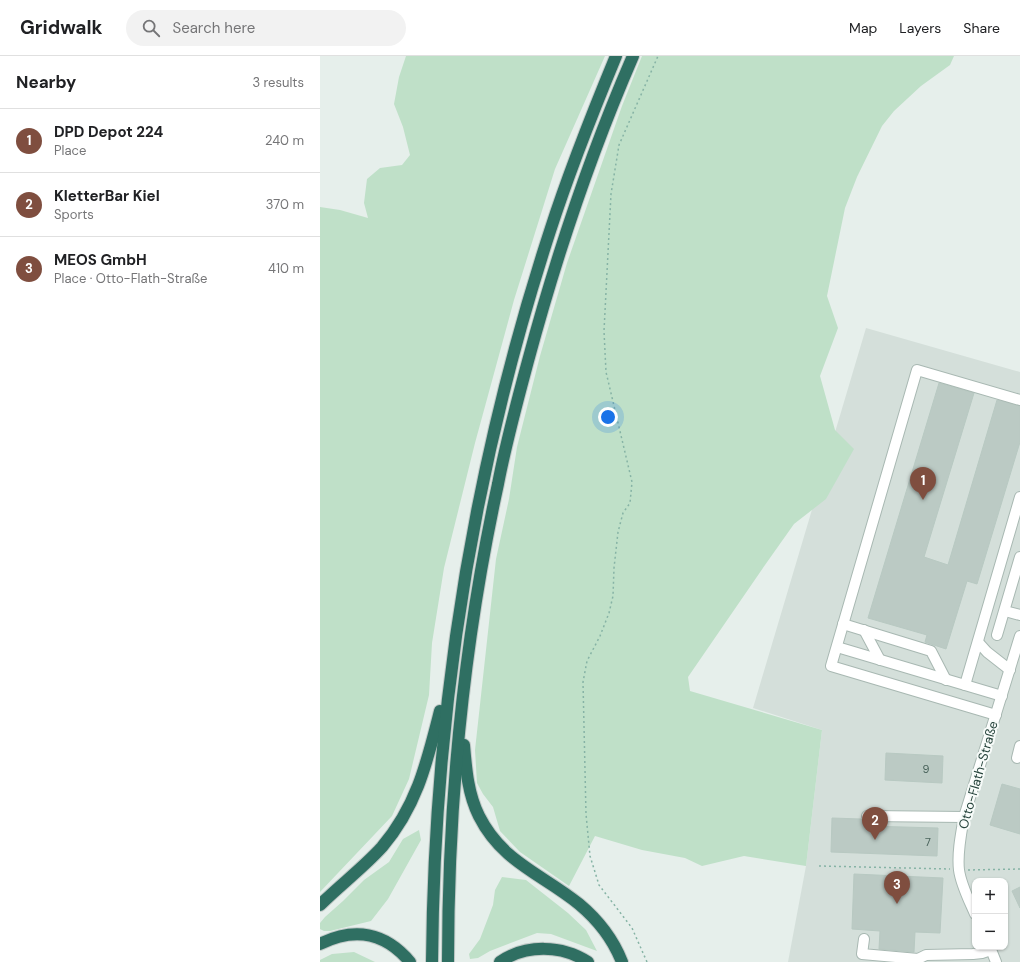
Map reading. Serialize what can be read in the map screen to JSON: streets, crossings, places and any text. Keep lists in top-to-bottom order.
{
  "streets": {
    "street": ["Otto-Flath-Straße"]
  },
  "house_numbers": ["9", "7"],
  "page": {
    "header": "Gridwalk",
    "search": "Search here",
    "nav": ["Map", "Layers", "Share"],
    "heading": ["Nearby", "3 results"],
    "list": [
      {
        "mark": "1",
        "name": "DPD Depot 224",
        "note": "Place",
        "value": "240 m"
      },
      {
        "mark": "2",
        "name": "KletterBar Kiel",
        "note": "Sports",
        "value": "370 m"
      },
      {
        "mark": "3",
        "name": "MEOS GmbH",
        "note": "Place · Otto-Flath-Straße",
        "value": "410 m"
      }
    ],
    "pins": ["1", "2", "3"],
    "map_buttons": ["+", "−"]
  }
}
